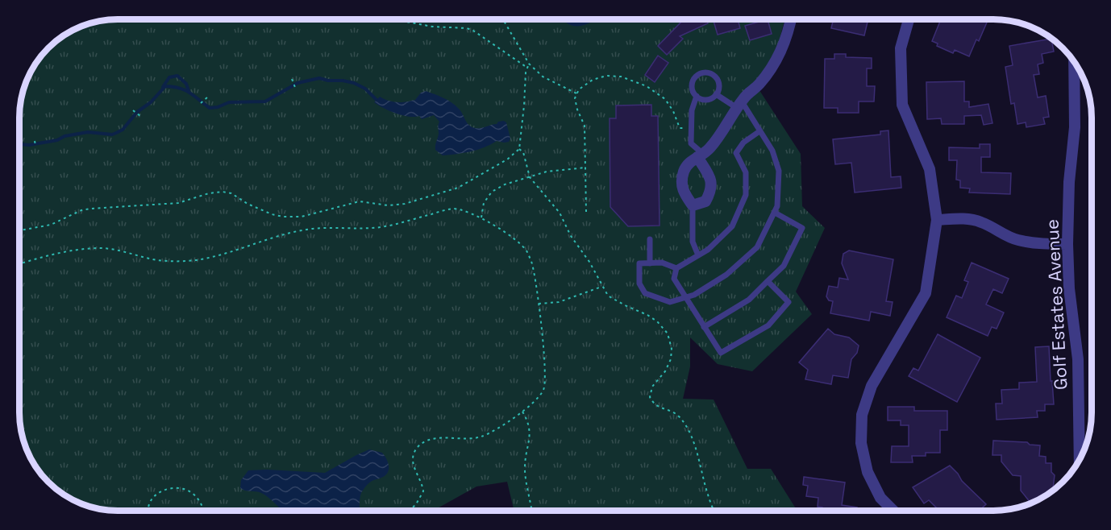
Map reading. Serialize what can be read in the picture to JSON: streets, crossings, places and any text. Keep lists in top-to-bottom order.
{
  "streets": {
    "street": ["Golf Estates Avenue"]
  }
}
